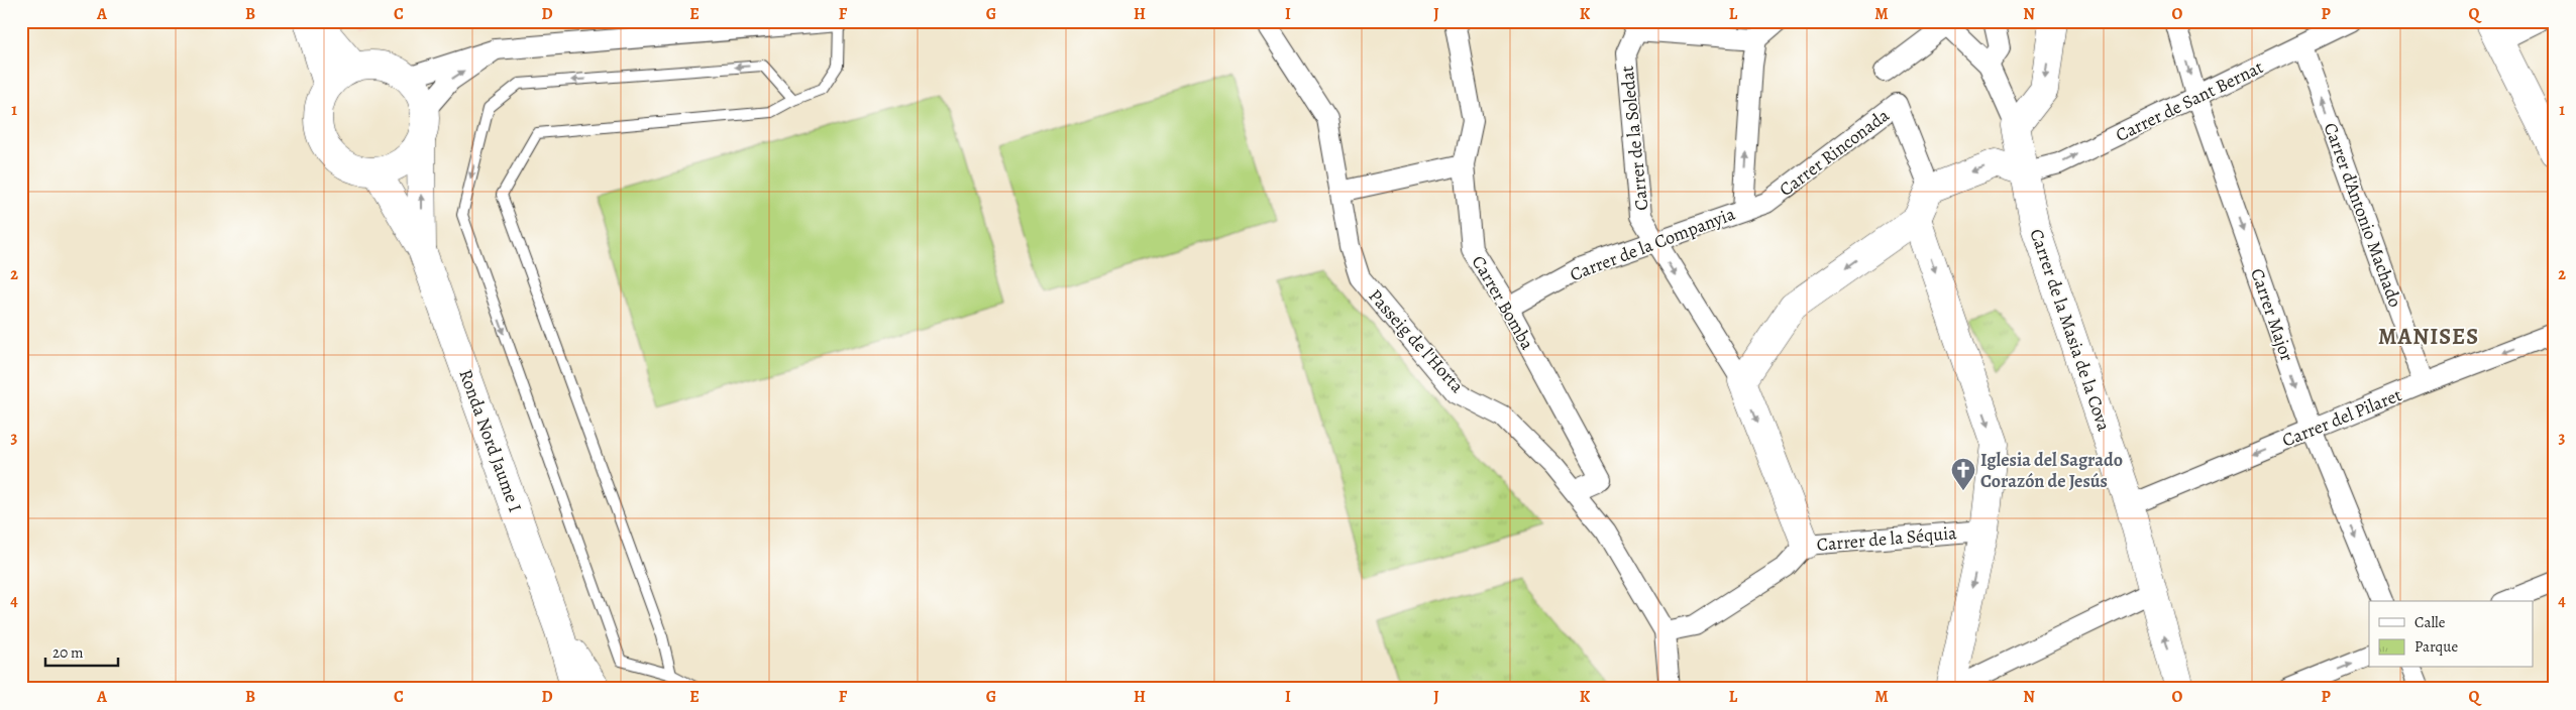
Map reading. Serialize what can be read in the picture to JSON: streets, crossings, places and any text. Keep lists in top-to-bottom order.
{
  "streets": {
    "street": [
      "Carrer de Sant Bernat",
      "Carrer de la Soledat",
      "Carrer Rinconada",
      "Carrer d'Antonio Machado",
      "Carrer de la Companyia",
      "Carrer Bomba",
      "Carrer Major",
      "Carrer de la Masia de la Cova",
      "Passeig de l'Horta",
      "Carrer del Pilaret",
      "Ronda Nord Jaume I",
      "Carrer de la Séquia"
    ]
  },
  "crossings": [
    ["Carrer de Sant Bernat", "Carrer d'Antonio Machado"],
    ["Carrer de Sant Bernat", "Carrer Major"],
    ["Carrer de Sant Bernat", "Carrer de la Masia de la Cova"],
    ["Carrer de la Soledat", "Carrer de la Companyia"],
    ["Carrer Rinconada", "Carrer de la Companyia"],
    ["Carrer d'Antonio Machado", "Carrer del Pilaret"],
    ["Carrer de la Companyia", "Carrer Bomba"],
    ["Carrer Bomba", "Passeig de l'Horta"],
    ["Carrer Major", "Carrer del Pilaret"],
    ["Carrer de la Masia de la Cova", "Carrer del Pilaret"],
    ["Passeig de l'Horta", "Carrer de la Séquia"]
  ],
  "one_way": [
    "Carrer de Sant Bernat",
    "Carrer de la Soledat",
    "Carrer d'Antonio Machado",
    "Carrer Major",
    "Carrer del Pilaret"
  ],
  "districts": ["MANISES"],
  "places": {
    "church": ["Iglesia del Sagrado Corazón de Jesús"]
  },
  "legend": ["Calle", "Parque"],
  "scale_bar": "20 m",
  "grid": {
    "columns": [
      "A",
      "B",
      "C",
      "D",
      "E",
      "F",
      "G",
      "H",
      "I",
      "J",
      "K",
      "L",
      "M",
      "N",
      "O",
      "P",
      "Q"
    ],
    "rows": [
      "1",
      "2",
      "3",
      "4"
    ]
  }
}
